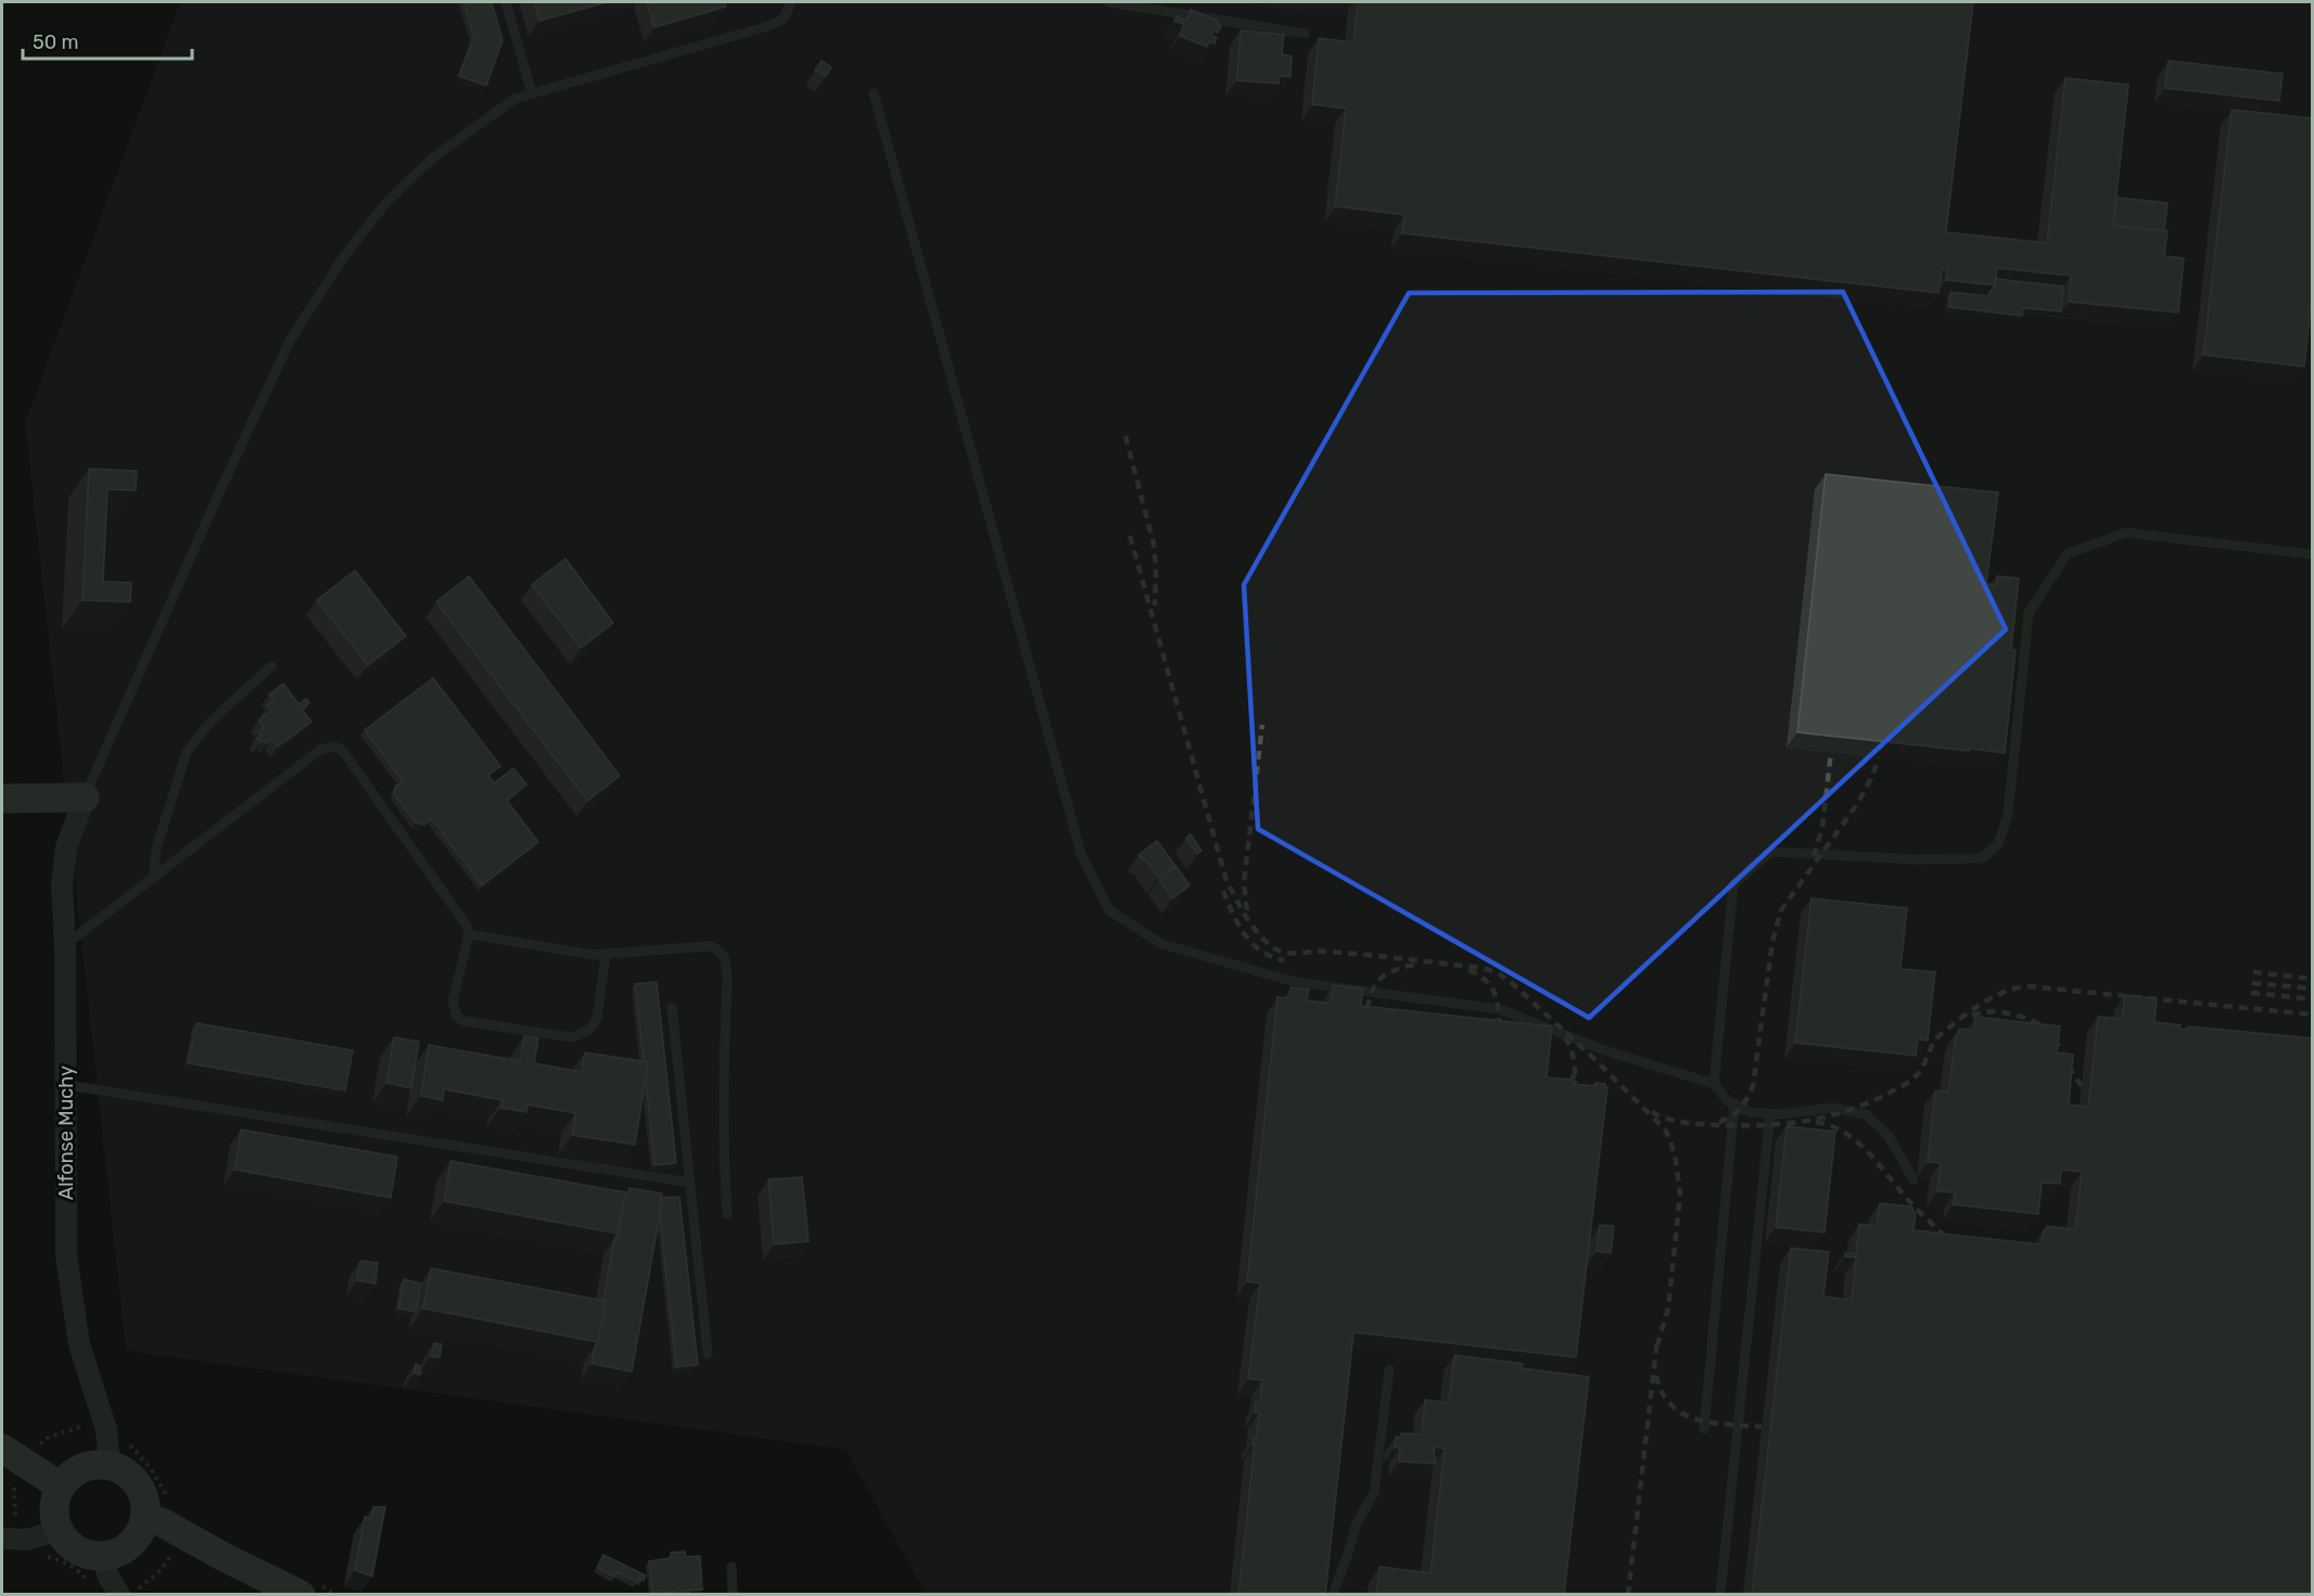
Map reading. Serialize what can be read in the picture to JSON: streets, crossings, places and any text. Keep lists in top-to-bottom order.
{
  "streets": {
    "street": ["Alfonse Muchy"]
  },
  "scale_bar": "50 m"
}
